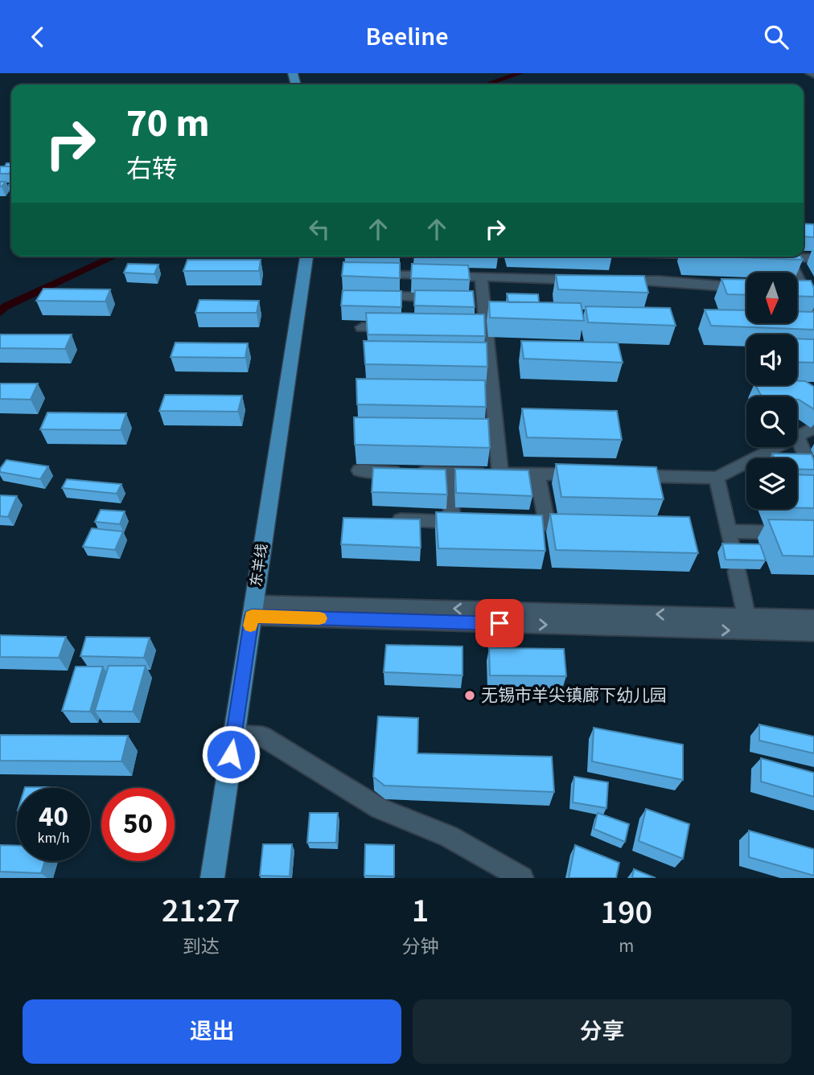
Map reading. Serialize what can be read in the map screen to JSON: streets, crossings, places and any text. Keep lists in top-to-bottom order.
{
  "streets": {
    "main road": ["东羊线"]
  },
  "places": ["无锡市羊尖镇廊下幼儿园"],
  "north": "bottom",
  "page": {
    "header": "Beeline",
    "turn": ["70 m", "右转"],
    "speed": "40 km/h",
    "limit": "50",
    "eta": [
      "21:27",
      "到达",
      "1",
      "分钟",
      "190",
      "m"
    ],
    "buttons": ["退出", "分享"]
  }
}
